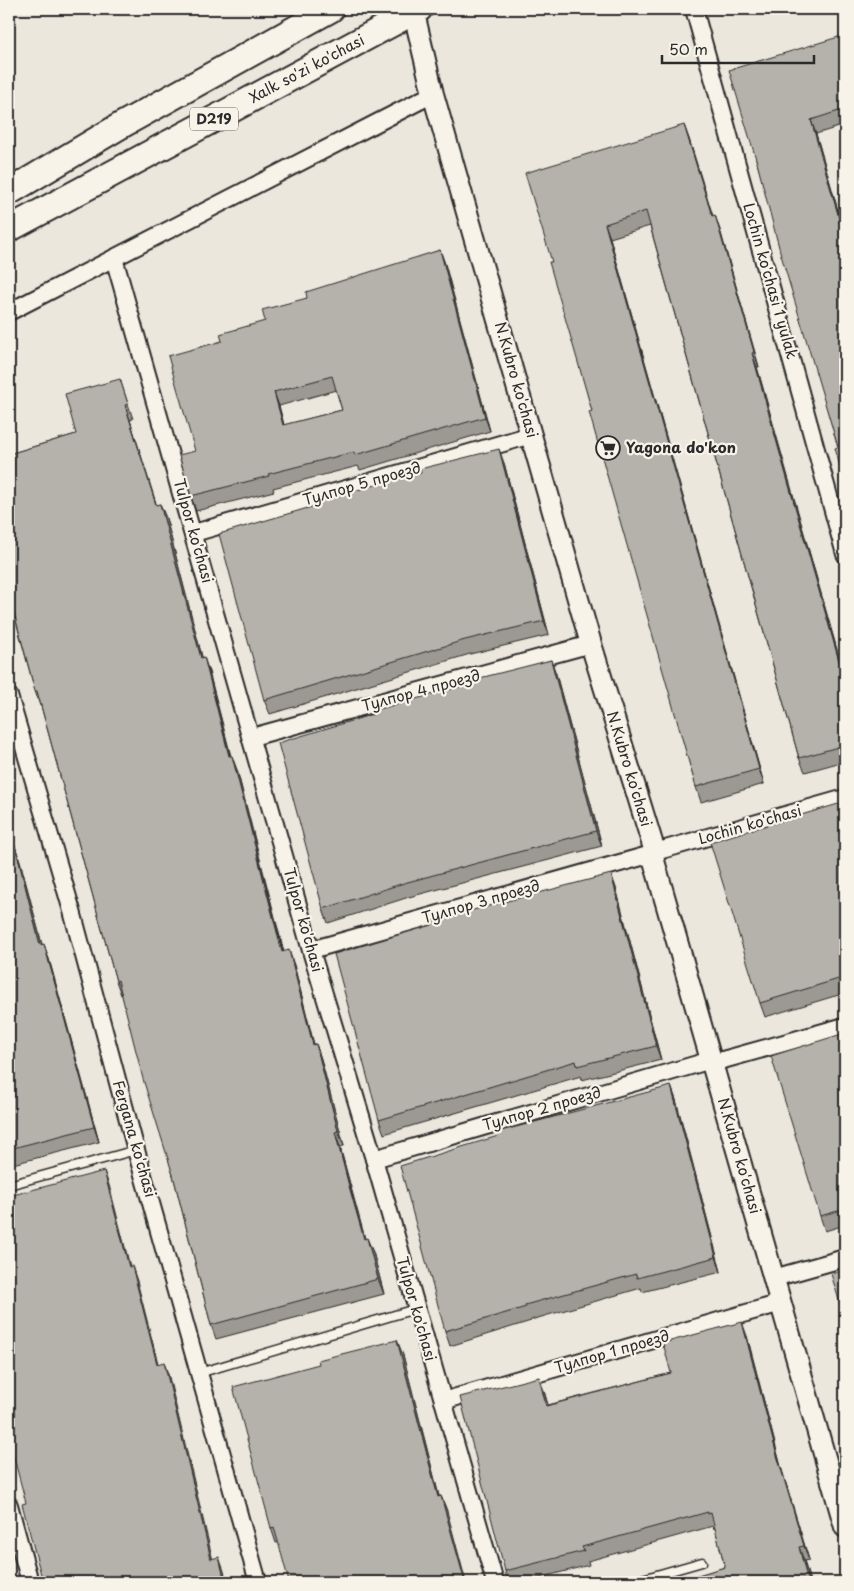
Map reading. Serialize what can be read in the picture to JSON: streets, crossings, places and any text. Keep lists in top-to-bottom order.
{
  "streets": {
    "main road": ["Xalk so'zi ko'chasi", "D219"],
    "street": [
      "Lochin ko'chasi 1 yulak",
      "N.Kubro ko'chasi",
      "Тулпор 5 проезд",
      "Tulpor ko'chasi",
      "Тулпор 4 проезд",
      "Lochin ko'chasi",
      "Тулпор 3 проезд",
      "Тулпор 2 проезд",
      "Fergana ko'chasi",
      "Тулпор 1 проезд"
    ]
  },
  "crossings": [
    ["Xalk so'zi ko'chasi", "N.Kubro ko'chasi"],
    ["N.Kubro ko'chasi", "Тулпор 5 проезд"],
    ["N.Kubro ko'chasi", "Тулпор 4 проезд"],
    ["N.Kubro ko'chasi", "Lochin ko'chasi"],
    ["N.Kubro ko'chasi", "Тулпор 3 проезд"],
    ["N.Kubro ko'chasi", "Тулпор 2 проезд"],
    ["N.Kubro ko'chasi", "Тулпор 1 проезд"],
    ["Тулпор 5 проезд", "Tulpor ko'chasi"],
    ["Tulpor ko'chasi", "Тулпор 4 проезд"],
    ["Tulpor ko'chasi", "Тулпор 3 проезд"],
    ["Tulpor ko'chasi", "Тулпор 2 проезд"],
    ["Tulpor ko'chasi", "Тулпор 1 проезд"],
    ["Lochin ko'chasi", "Тулпор 3 проезд"]
  ],
  "places": {
    "supermarket": ["Yagona do'kon"]
  },
  "scale_bar": "50 m"
}
